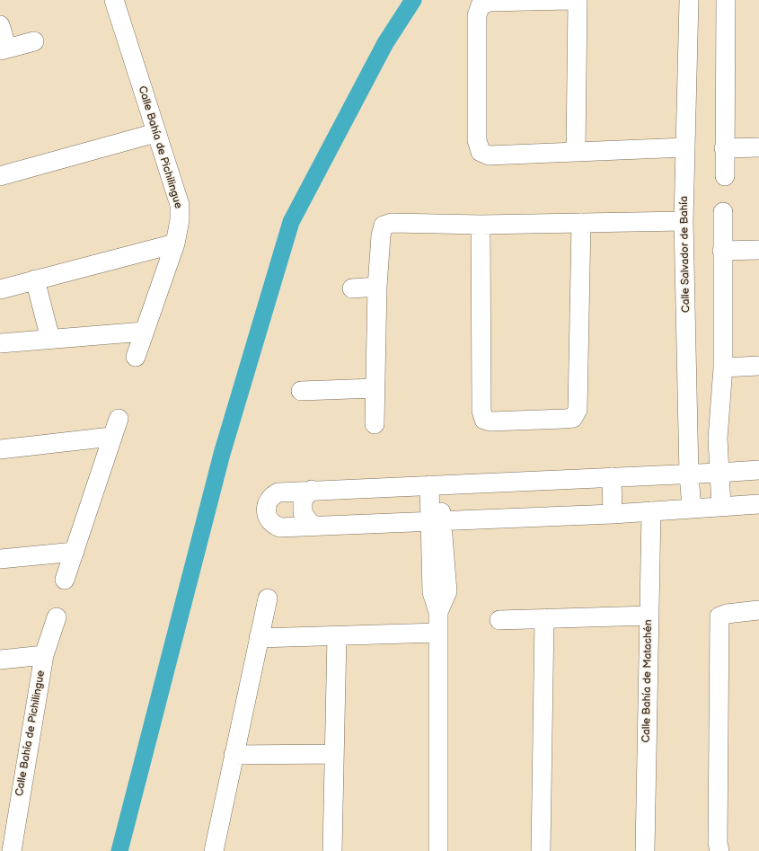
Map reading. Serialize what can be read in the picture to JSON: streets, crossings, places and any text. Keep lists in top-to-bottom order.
{
  "streets": {
    "street": ["Calle Bahía de Pichilingue", "Calle Salvador de Bahía", "Calle Bahía de Matachén"]
  }
}
